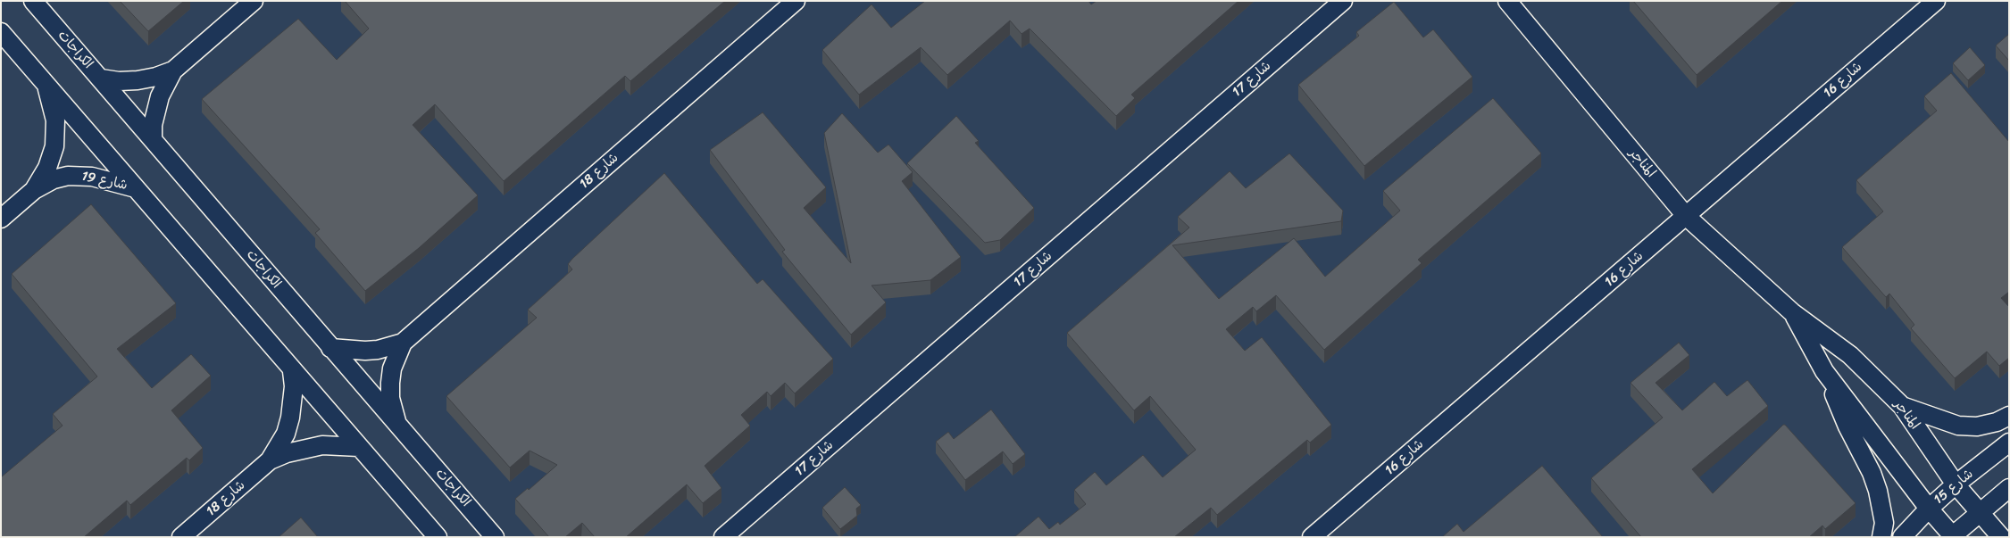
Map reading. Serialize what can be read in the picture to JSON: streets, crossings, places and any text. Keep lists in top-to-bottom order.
{
  "streets": {
    "street": [
      "الكراجات",
      "شارع 17",
      "شارع 16",
      "المناجر",
      "شارع 18",
      "شارع 19",
      "شارع 15"
    ]
  },
  "crossings": [
    ["الكراجات", "شارع 18"],
    ["شارع 16", "المناجر"],
    ["المناجر", "شارع 15"]
  ]
}
